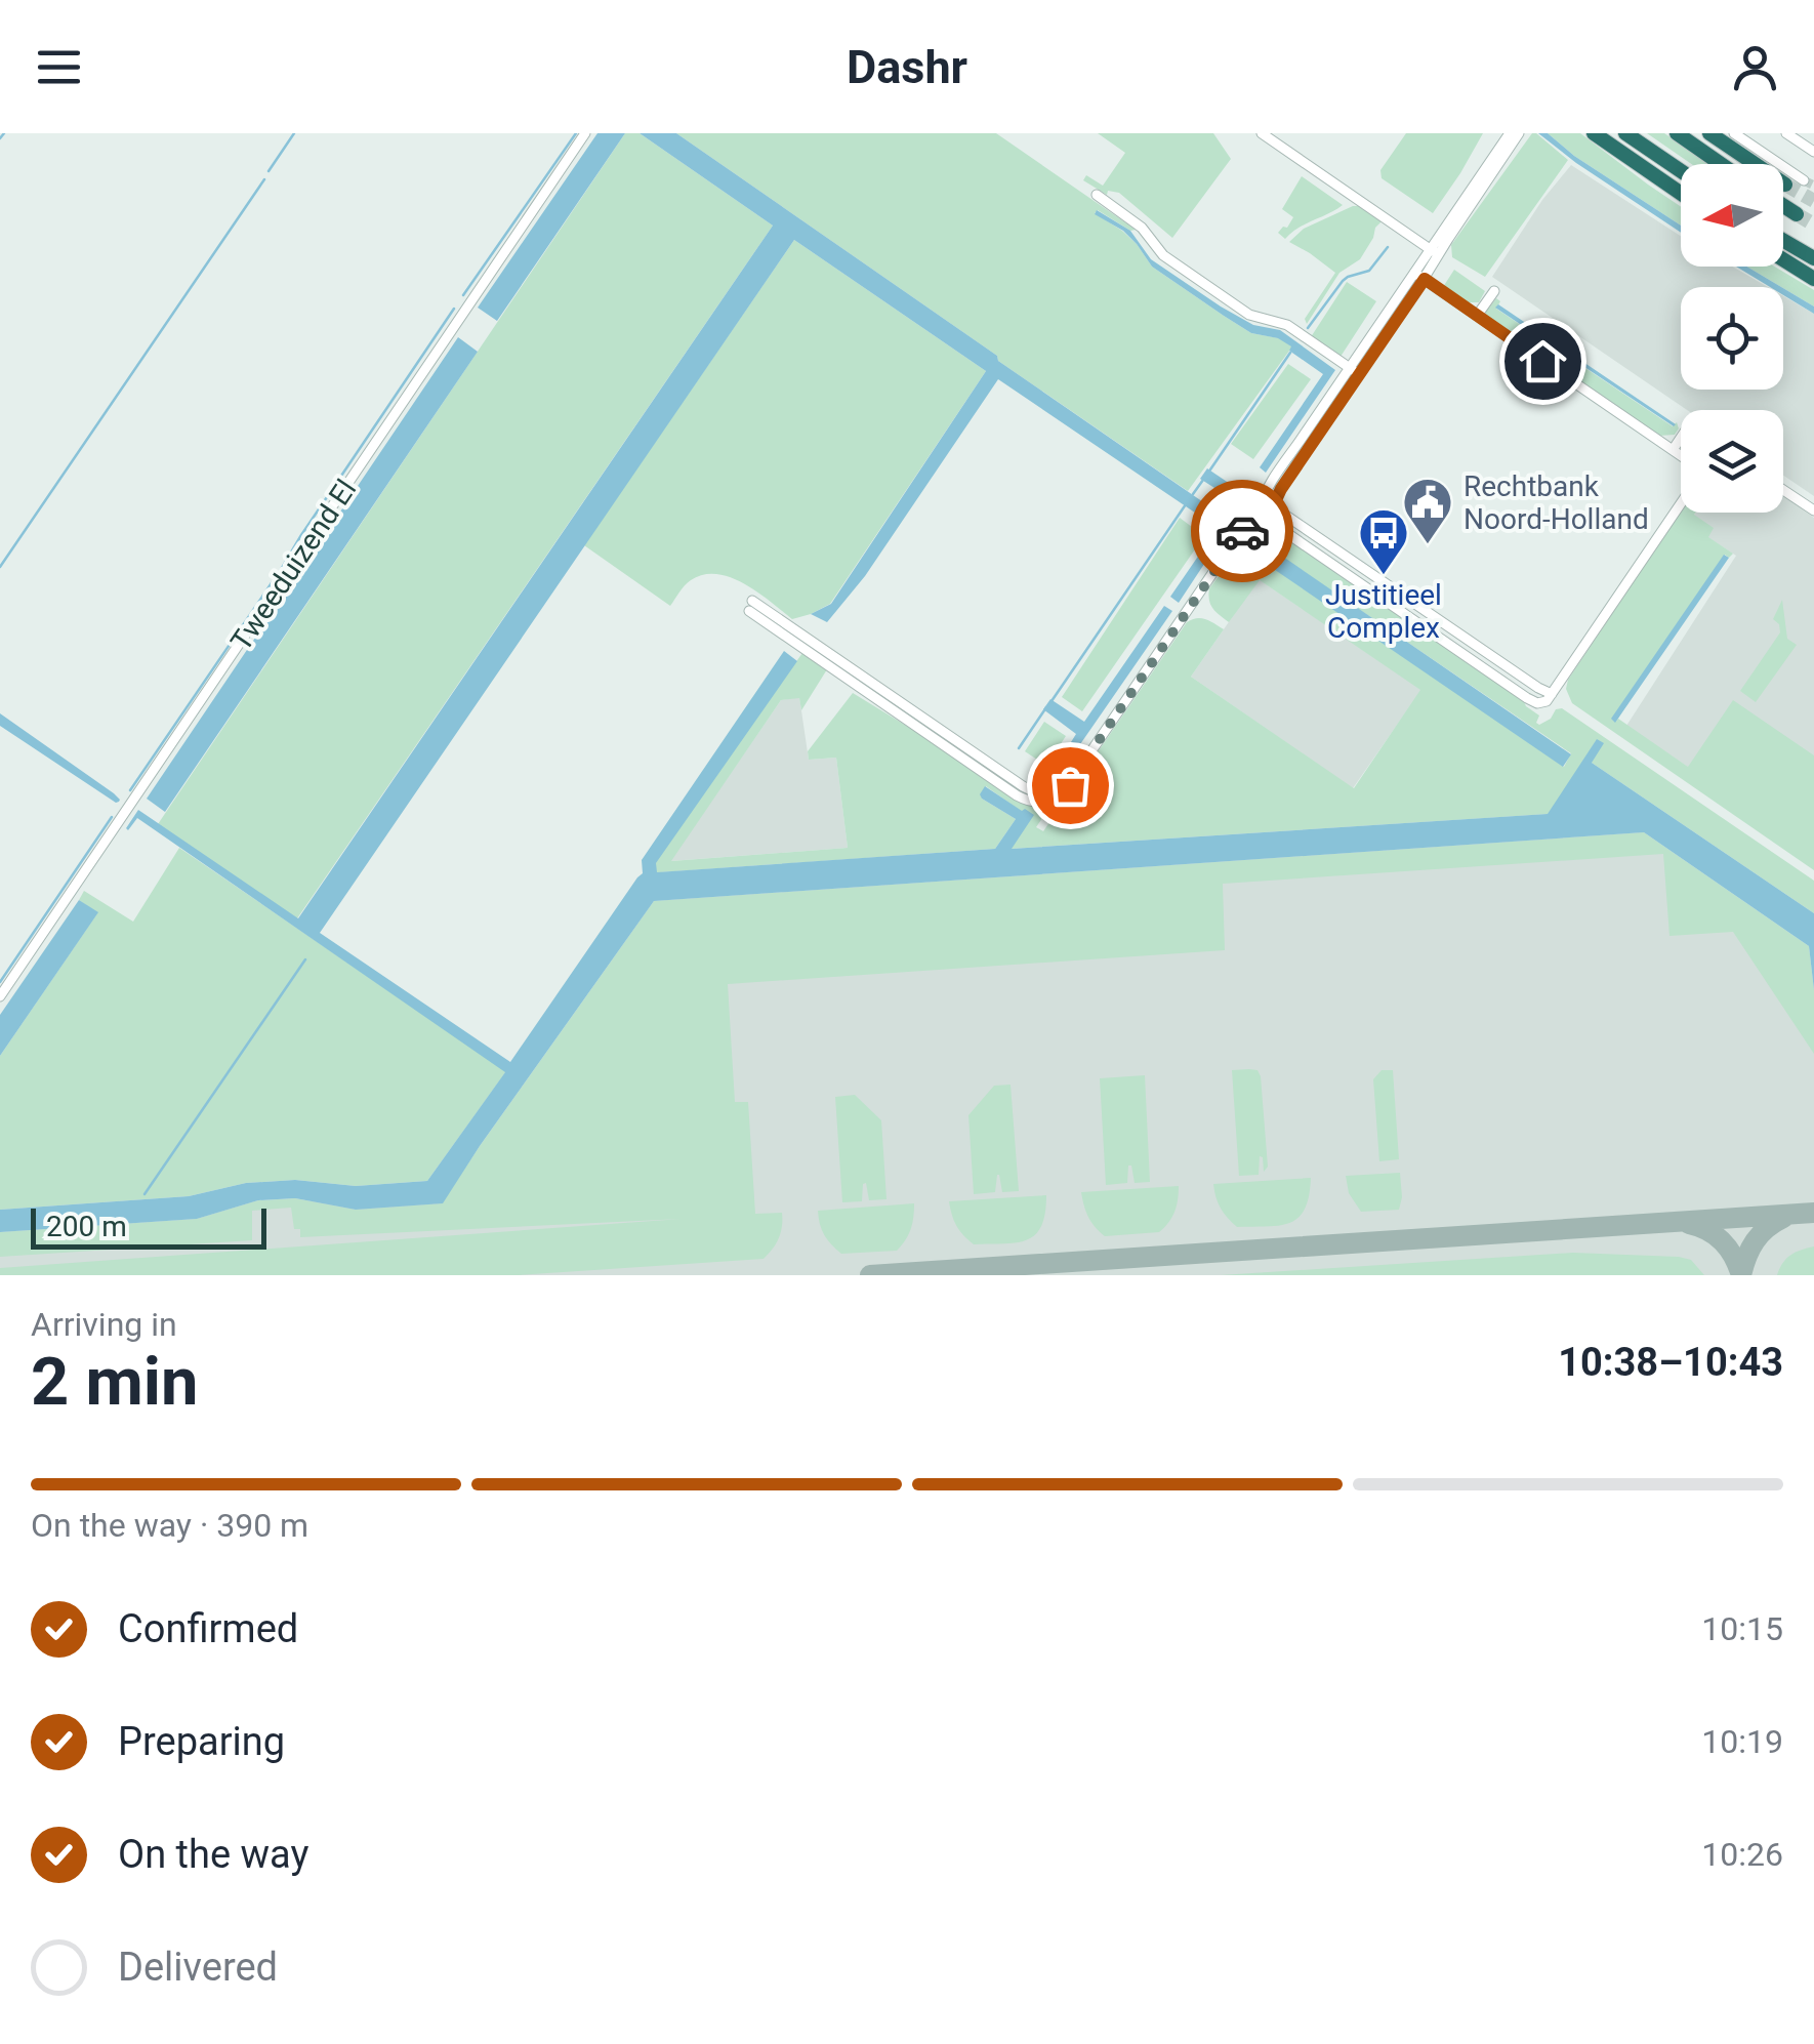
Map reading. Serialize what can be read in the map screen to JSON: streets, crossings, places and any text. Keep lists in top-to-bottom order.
{
  "streets": {
    "street": ["Tweeduizend El"]
  },
  "places": {
    "public building": ["Rechtbank Noord-Holland"],
    "bus stop": ["Justitieel Complex"]
  },
  "scale_bar": "200 m",
  "north": "left",
  "page": {
    "header": "Dashr",
    "scale": "200 m",
    "heading": ["2 min", "Arriving in", "10:38–10:43"],
    "bar": "On the way · 390 m",
    "list": [
      ["Confirmed", "10:15"],
      ["Preparing", "10:19"],
      ["On the way", "10:26"],
      "Delivered"
    ]
  }
}
